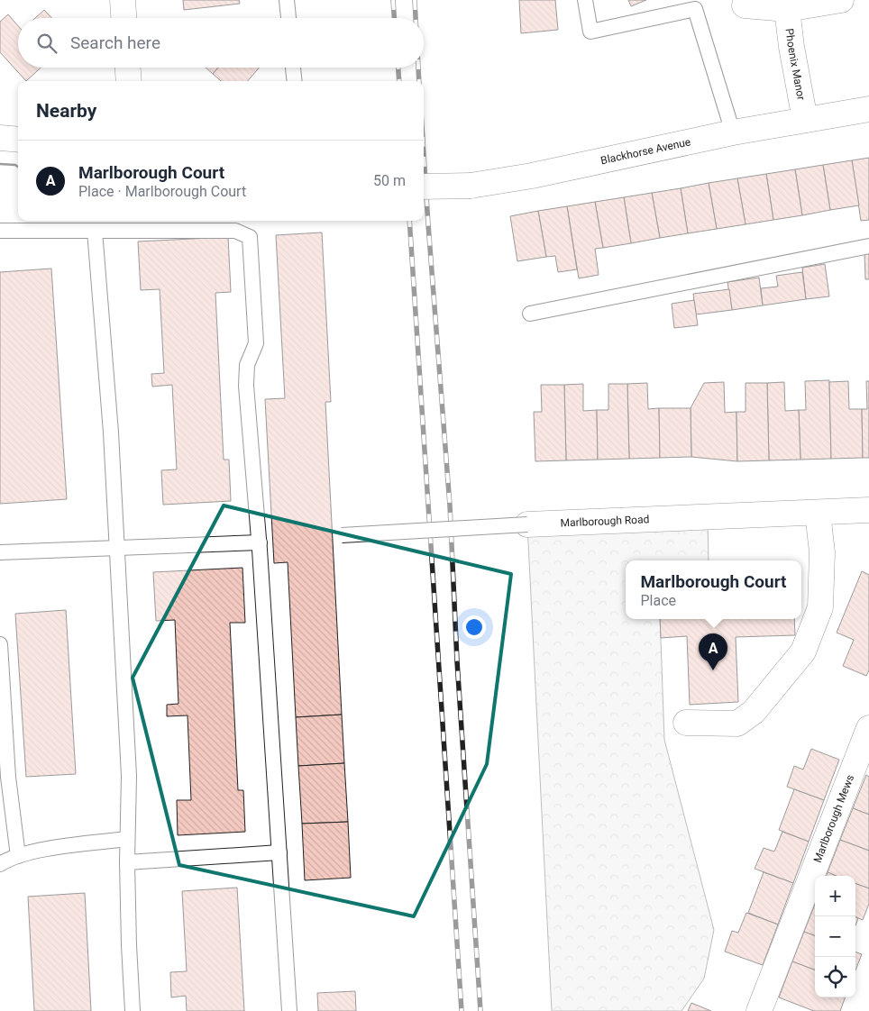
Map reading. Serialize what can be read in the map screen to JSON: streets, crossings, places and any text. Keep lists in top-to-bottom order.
{
  "streets": {
    "street": [
      "Phoenix Manor",
      "Blackhorse Avenue",
      "Marlborough Road",
      "Marlborough Mews"
    ]
  },
  "crossings": [
    ["Phoenix Manor", "Blackhorse Avenue"]
  ],
  "page": {
    "search": "Search here",
    "heading": "Nearby",
    "list": [
      {
        "mark": "A",
        "name": "Marlborough Court",
        "note": "Place · Marlborough Court",
        "value": "50 m"
      }
    ],
    "popup": ["Marlborough Court", "Place"],
    "pins": "A",
    "map_buttons": ["+", "−"]
  }
}
